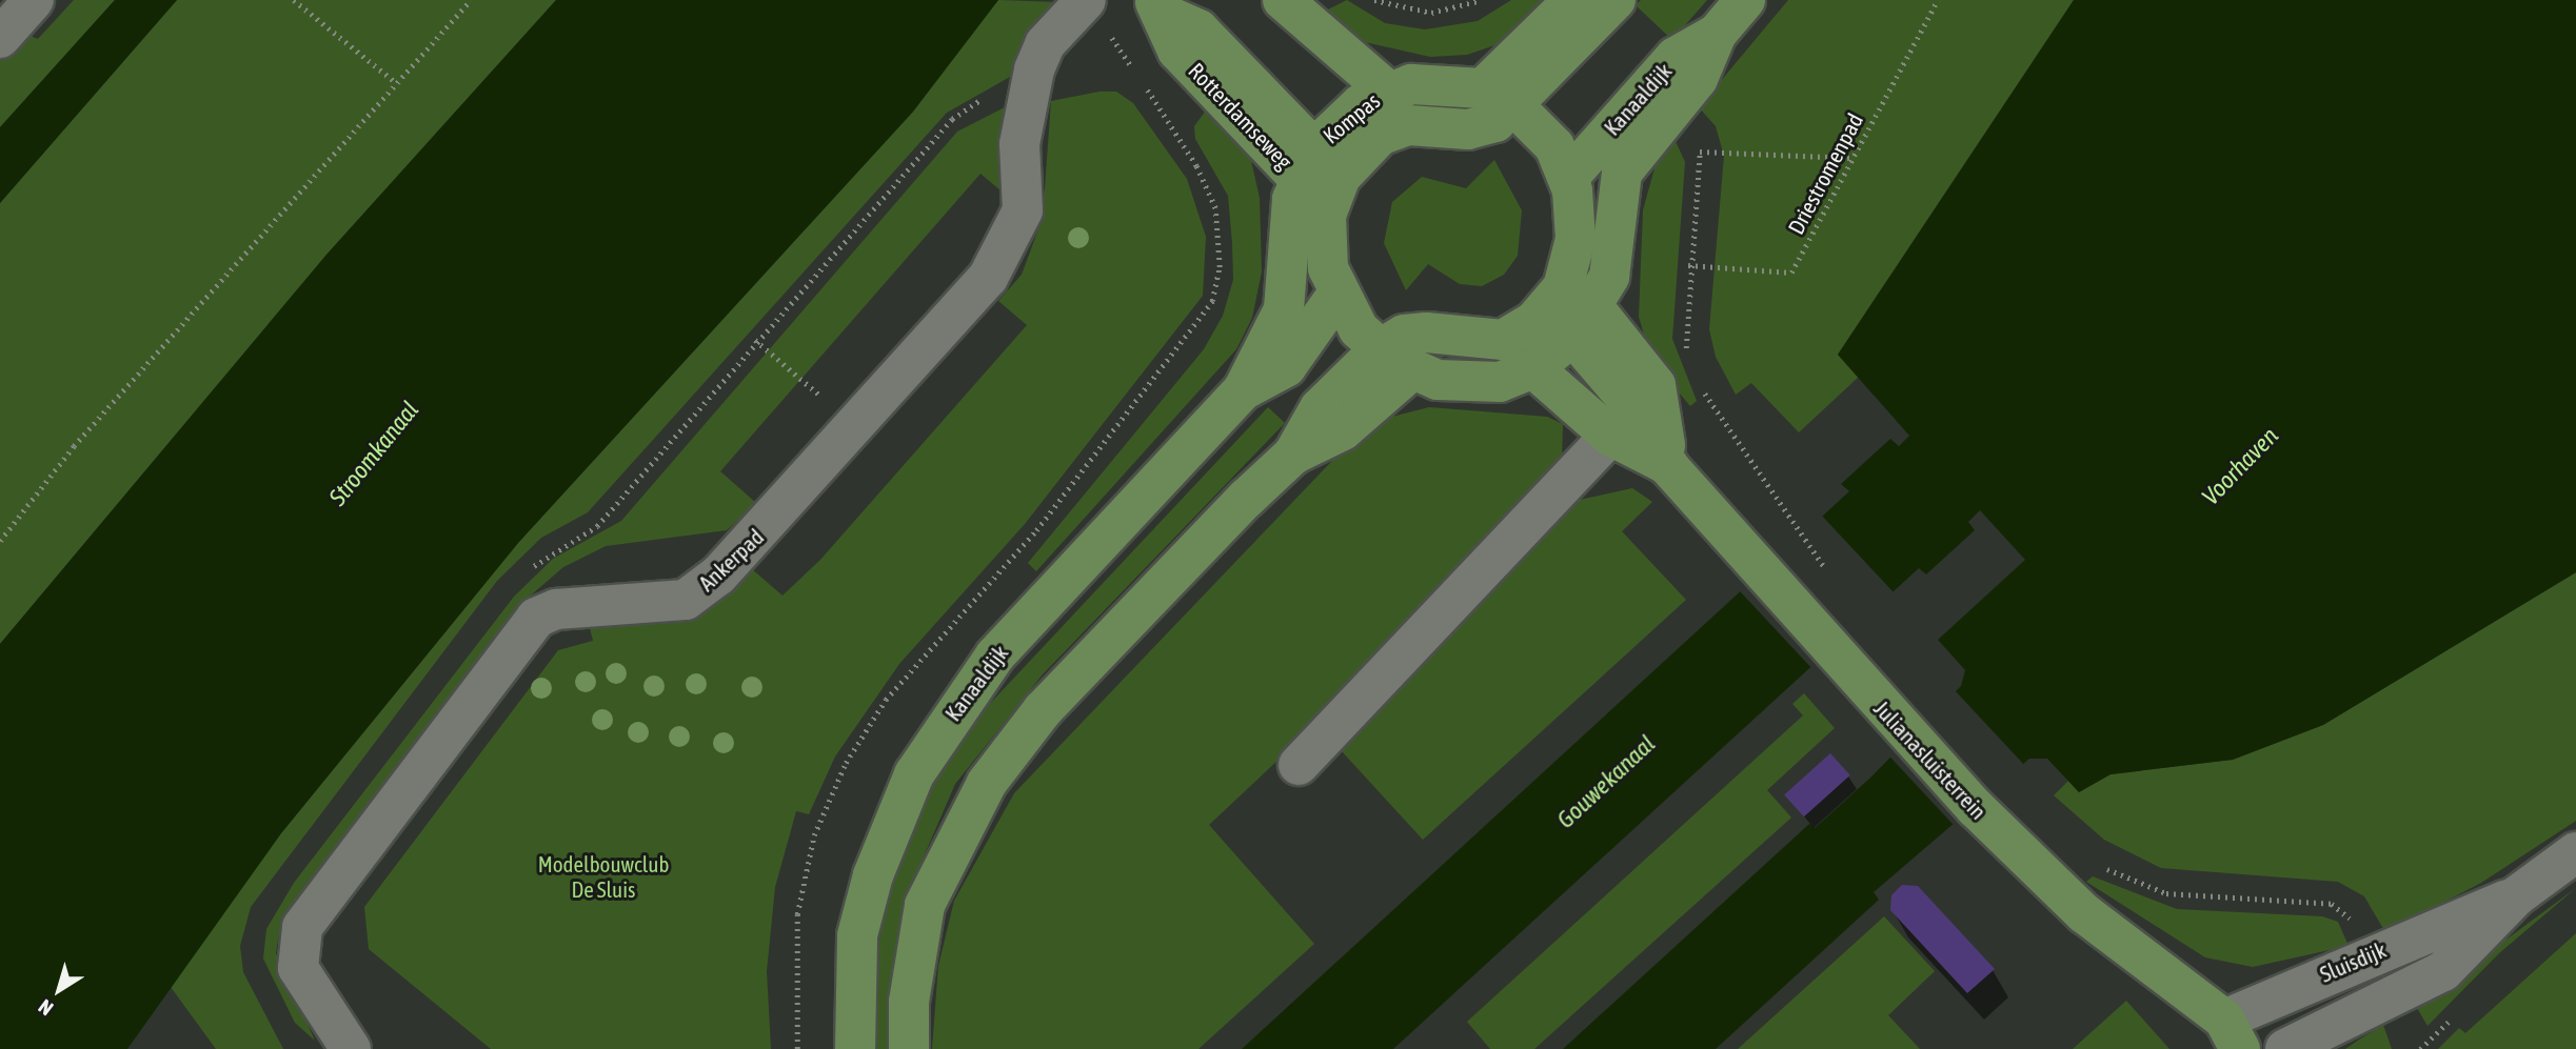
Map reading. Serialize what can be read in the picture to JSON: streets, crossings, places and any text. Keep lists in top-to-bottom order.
{
  "streets": {
    "main road": [
      "Kanaaldijk",
      "Rotterdamseweg",
      "Kompas",
      "Julianasluisterrein"
    ],
    "street": ["Ankerpad", "Sluisdijk"],
    "path": ["Driestromenpad"]
  },
  "crossings": [
    ["Kanaaldijk", "Rotterdamseweg"],
    ["Kanaaldijk", "Kompas"],
    ["Kanaaldijk", "Julianasluisterrein"],
    ["Rotterdamseweg", "Kompas"],
    ["Julianasluisterrein", "Sluisdijk"]
  ],
  "water": ["Stroomkanaal", "Voorhaven", "Gouwekanaal"],
  "parks": ["Modelbouwclub De Sluis"],
  "north": "bottom left"
}
